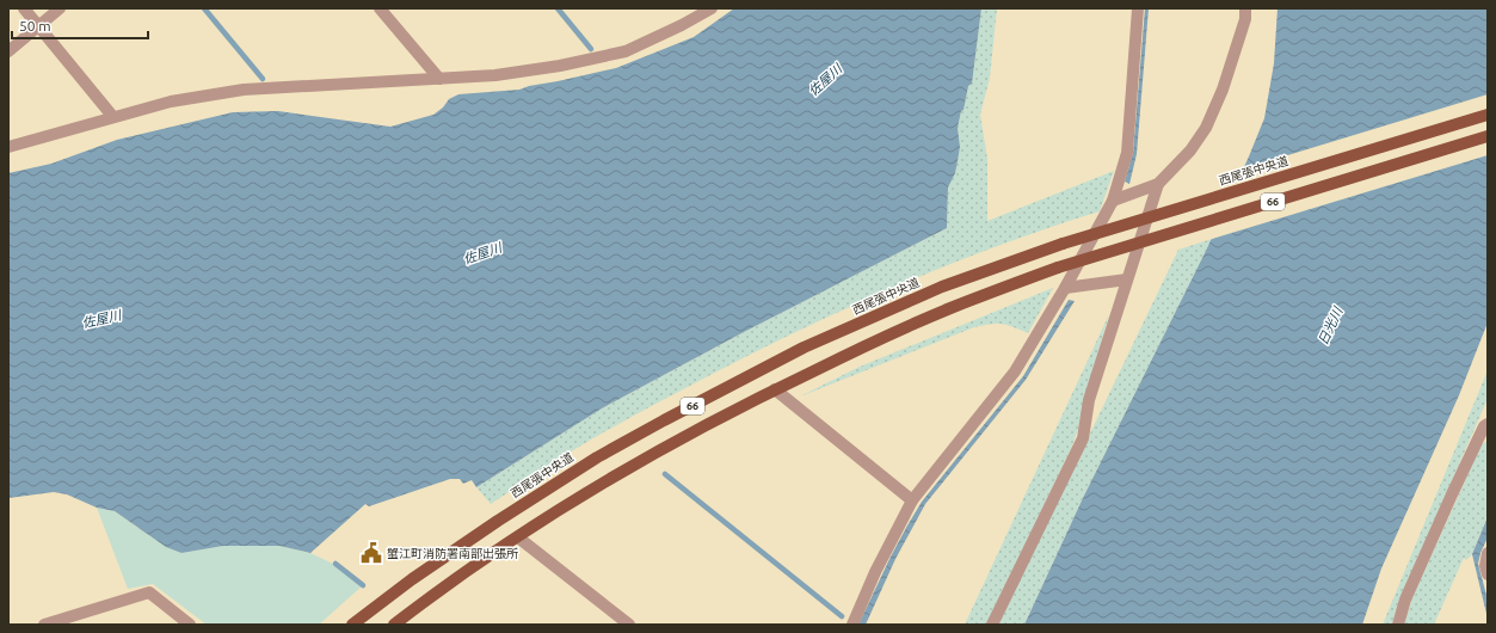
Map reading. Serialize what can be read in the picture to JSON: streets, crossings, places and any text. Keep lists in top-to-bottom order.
{
  "streets": {
    "main road": ["西尾張中央道", "66"]
  },
  "water": ["佐屋川", "日光川"],
  "places": {
    "public building": ["蟹江町消防署南部出張所"]
  },
  "scale_bar": "50 m"
}
